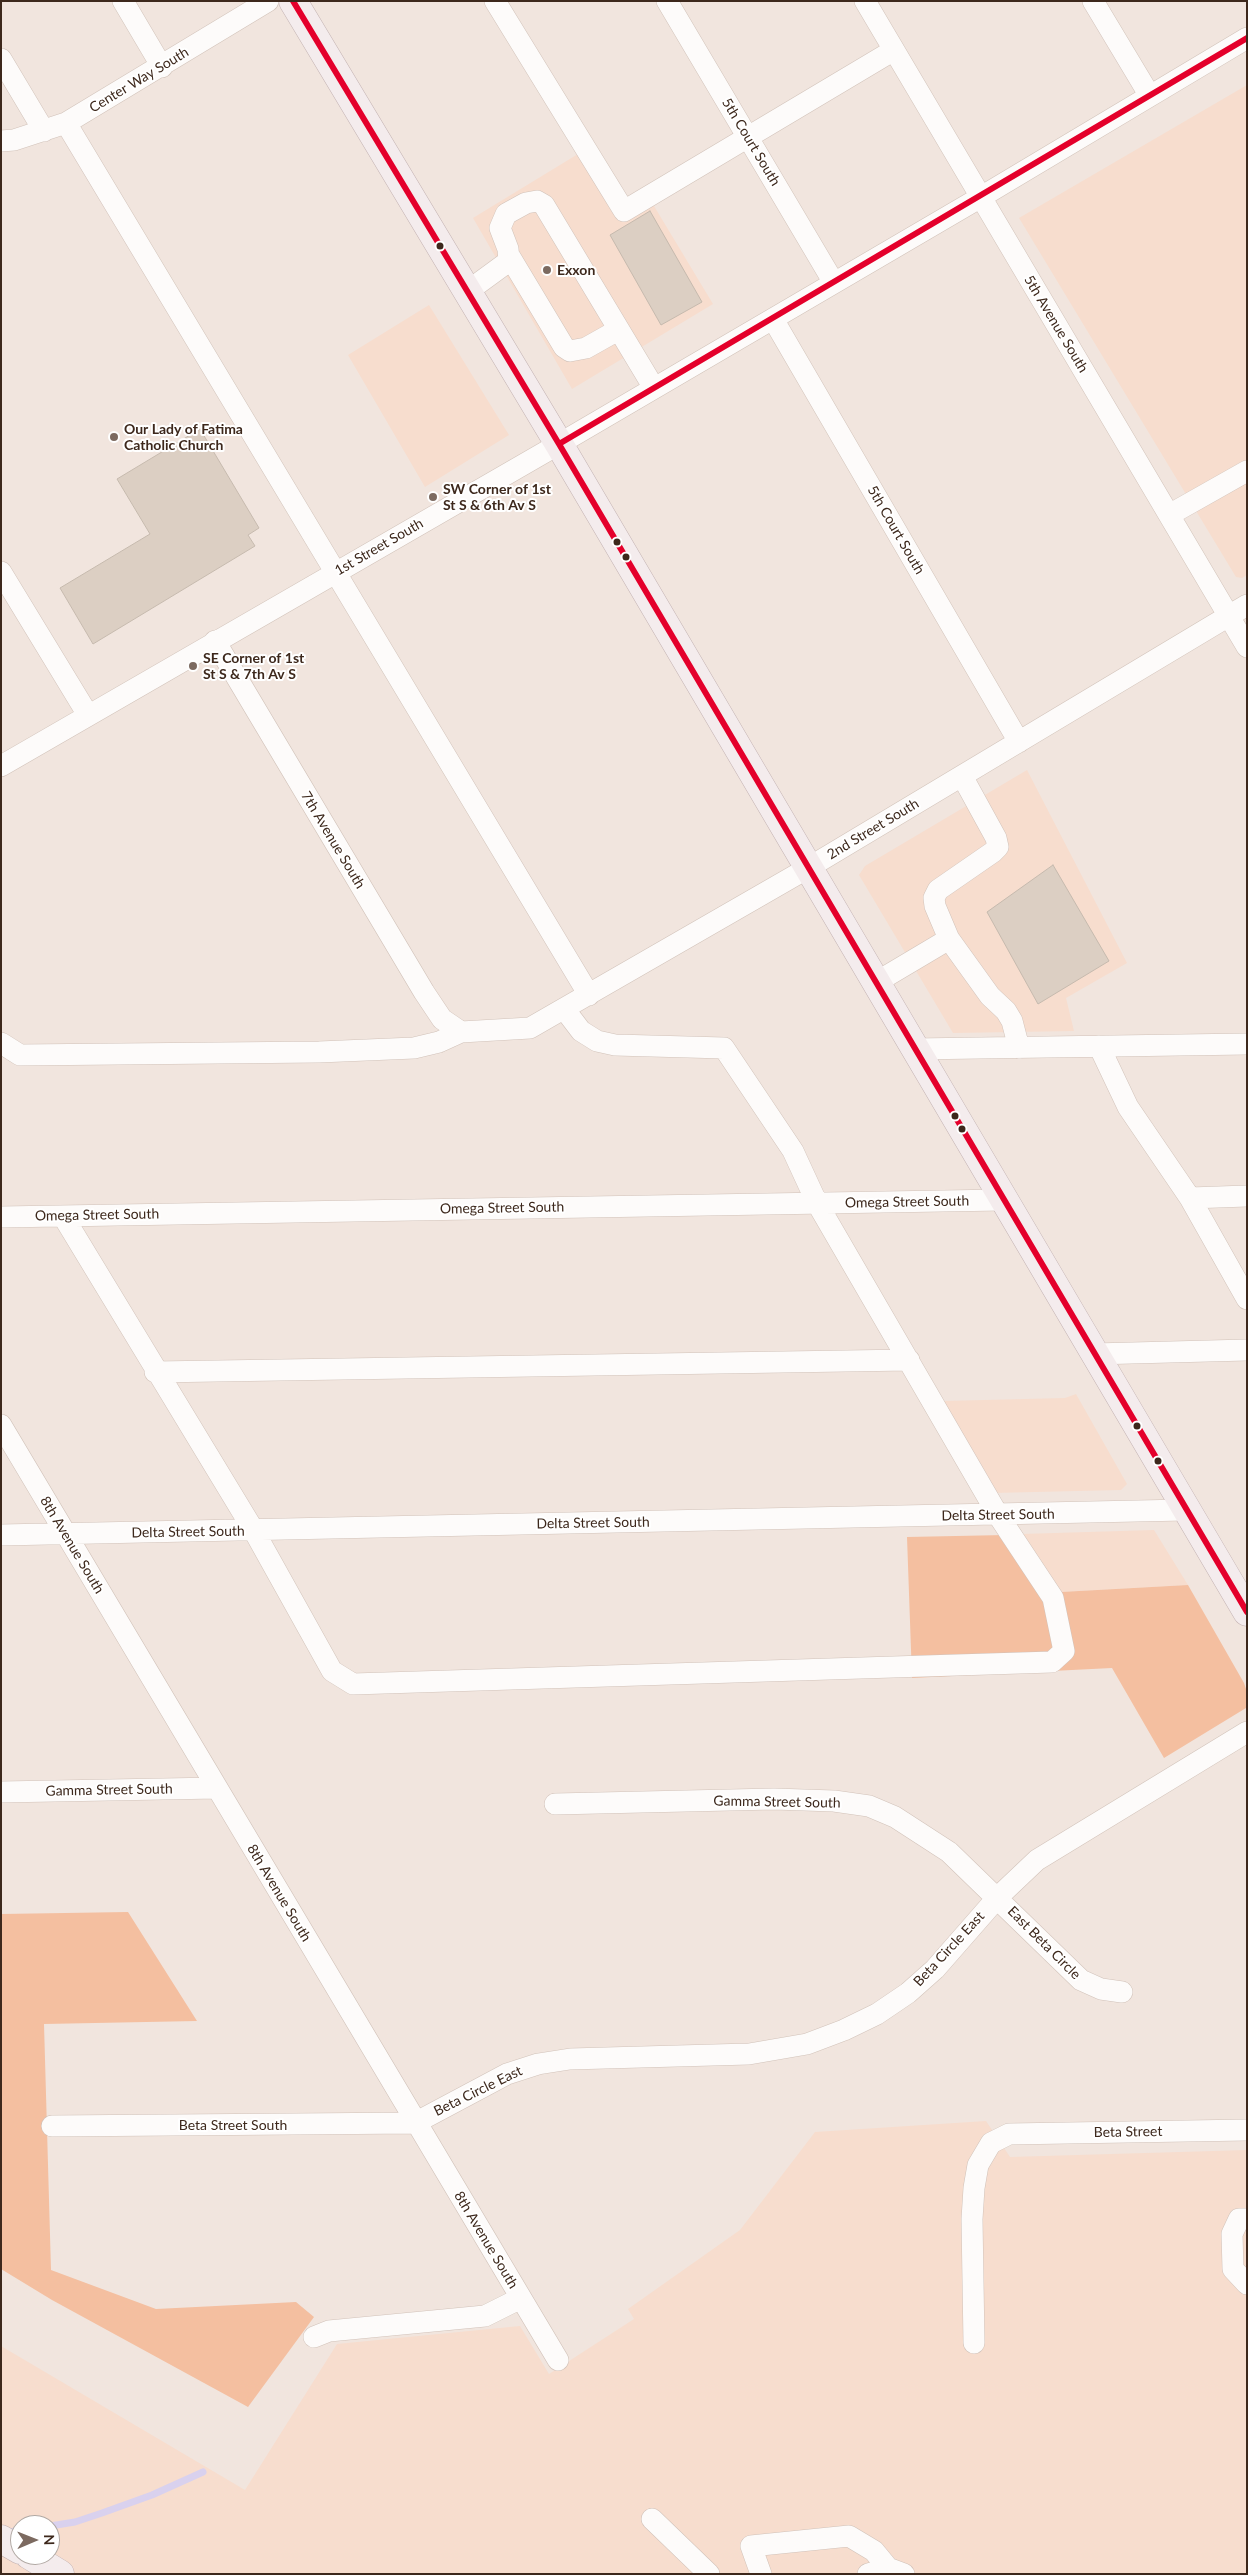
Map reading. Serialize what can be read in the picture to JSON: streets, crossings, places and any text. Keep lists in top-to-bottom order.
{
  "streets": {
    "street": [
      "Center Way South",
      "5th Court South",
      "5th Avenue South",
      "1st Street South",
      "2nd Street South",
      "7th Avenue South",
      "Omega Street South",
      "Delta Street South",
      "8th Avenue South",
      "Gamma Street South",
      "East Beta Circle",
      "Beta Circle East",
      "Beta Street South",
      "Beta Street"
    ]
  },
  "crossings": [
    ["5th Court South", "1st Street South"],
    ["5th Court South", "2nd Street South"],
    ["5th Avenue South", "1st Street South"],
    ["5th Avenue South", "2nd Street South"],
    ["1st Street South", "7th Avenue South"],
    ["2nd Street South", "7th Avenue South"],
    ["Delta Street South", "8th Avenue South"],
    ["8th Avenue South", "Gamma Street South"],
    ["8th Avenue South", "Beta Circle East"],
    ["8th Avenue South", "Beta Street South"],
    ["Gamma Street South", "East Beta Circle"],
    ["Gamma Street South", "Beta Circle East"],
    ["East Beta Circle", "Beta Circle East"],
    ["Beta Circle East", "Beta Street South"]
  ],
  "places": [
    "Exxon",
    "Our Lady of Fatima Catholic Church",
    "SW Corner of 1st St S & 6th Av S",
    "SE Corner of 1st St S & 7th Av S"
  ],
  "north": "right"
}
